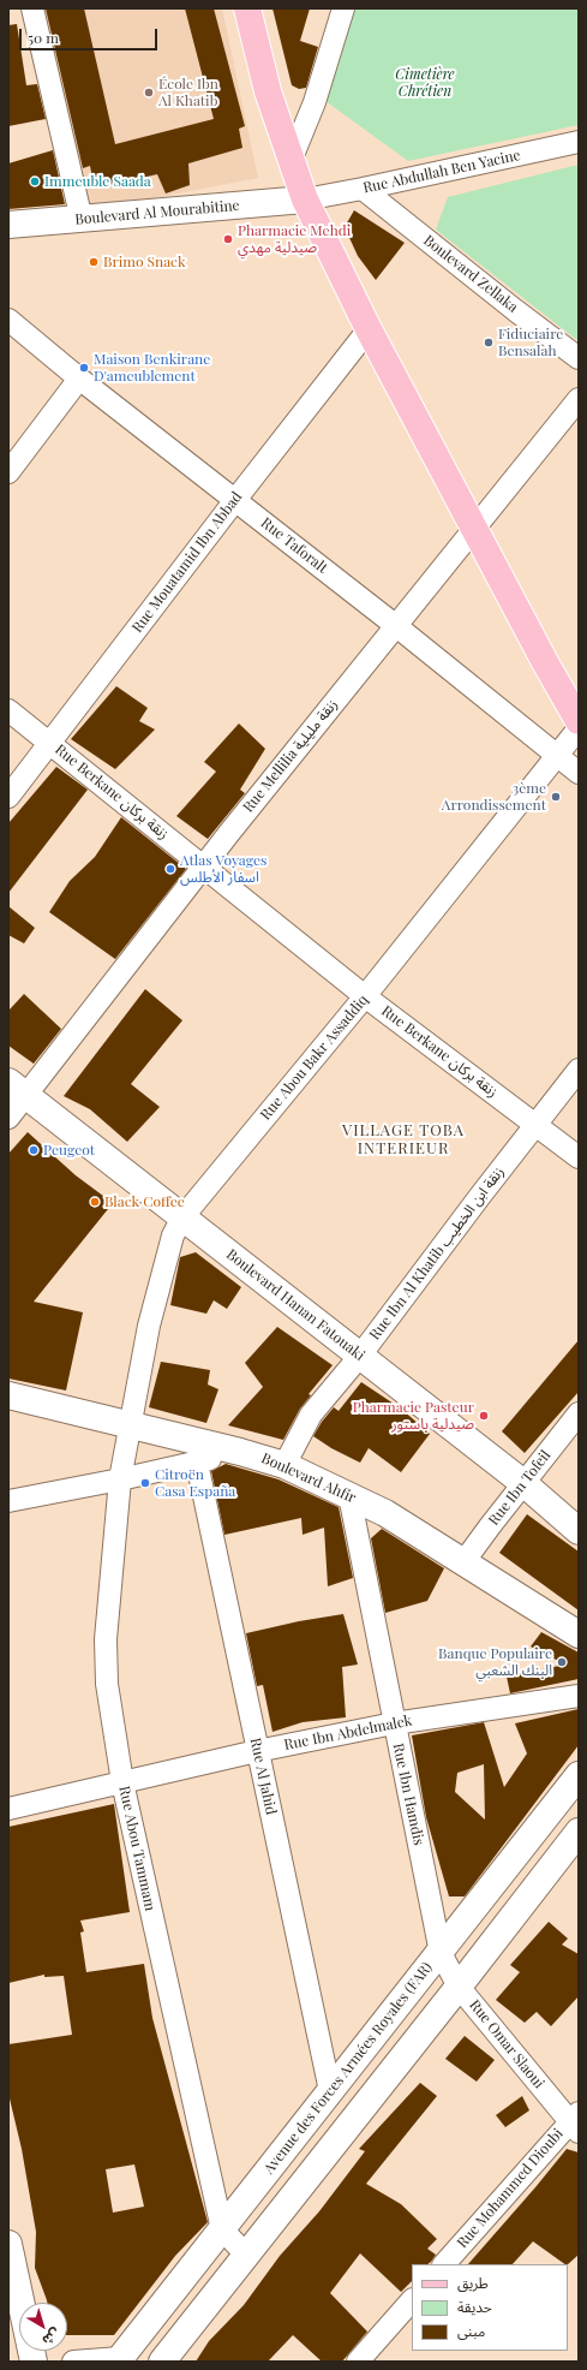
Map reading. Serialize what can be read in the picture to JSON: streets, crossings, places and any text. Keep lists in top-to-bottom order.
{
  "streets": {
    "street": [
      "Rue Abdullah Ben Yacine",
      "Boulevard Al Mourabitine",
      "Boulevard Zellaka",
      "Rue Taforalt",
      "Rue Mouatamid Ibn Abbad",
      "Rue Mellilia زنقة مليلية",
      "Rue Berkane زنقة بركان",
      "Rue Abou Bakr Assaddiq",
      "Rue Ibn Al Khatib زنقة ابن الخطيب",
      "Boulevard Hanan Fatouaki",
      "Boulevard Ahfir",
      "Rue Ibn Tofeil",
      "Rue Ibn Abdelmalek",
      "Rue Al Jahid",
      "Rue Ibn Hamdis",
      "Rue Abou Tammam",
      "Rue Omar Slaoui",
      "Avenue des Forces Armées Royales (FAR)",
      "Rue Mohammed Dioubi"
    ]
  },
  "crossings": [
    ["Rue Abdullah Ben Yacine", "Boulevard Al Mourabitine"],
    ["Rue Abdullah Ben Yacine", "Boulevard Zellaka"],
    ["Rue Taforalt", "Rue Mouatamid Ibn Abbad"],
    ["Rue Taforalt", "Rue Mellilia زنقة مليلية"],
    ["Rue Taforalt", "Rue Abou Bakr Assaddiq"],
    ["Rue Mouatamid Ibn Abbad", "Rue Berkane زنقة بركان"],
    ["Rue Mellilia زنقة مليلية", "Rue Berkane زنقة بركان"],
    ["Rue Mellilia زنقة مليلية", "Boulevard Hanan Fatouaki"],
    ["Rue Berkane زنقة بركان", "Rue Abou Bakr Assaddiq"],
    ["Rue Berkane زنقة بركان", "Rue Ibn Al Khatib زنقة ابن الخطيب"],
    ["Rue Abou Bakr Assaddiq", "Boulevard Hanan Fatouaki"],
    ["Rue Abou Bakr Assaddiq", "Boulevard Ahfir"],
    ["Rue Abou Bakr Assaddiq", "Rue Abou Tammam"],
    ["Rue Ibn Al Khatib زنقة ابن الخطيب", "Boulevard Hanan Fatouaki"],
    ["Rue Ibn Al Khatib زنقة ابن الخطيب", "Boulevard Ahfir"],
    ["Boulevard Hanan Fatouaki", "Rue Ibn Tofeil"],
    ["Boulevard Ahfir", "Rue Ibn Tofeil"],
    ["Boulevard Ahfir", "Rue Ibn Hamdis"],
    ["Boulevard Ahfir", "Rue Abou Tammam"],
    ["Rue Ibn Abdelmalek", "Rue Al Jahid"],
    ["Rue Ibn Abdelmalek", "Rue Ibn Hamdis"],
    ["Rue Ibn Abdelmalek", "Rue Abou Tammam"],
    ["Rue Al Jahid", "Avenue des Forces Armées Royales (FAR)"],
    ["Rue Ibn Hamdis", "Rue Omar Slaoui"],
    ["Rue Ibn Hamdis", "Avenue des Forces Armées Royales (FAR)"],
    ["Rue Abou Tammam", "Avenue des Forces Armées Royales (FAR)"],
    ["Rue Omar Slaoui", "Avenue des Forces Armées Royales (FAR)"],
    ["Rue Omar Slaoui", "Rue Mohammed Dioubi"]
  ],
  "districts": ["VILLAGE TOBA INTERIEUR"],
  "parks": ["Cimetière Chrétien"],
  "places": [
    "École Ibn Al Khatib",
    "Immeuble Saada",
    "Pharmacie Mehdi صيدلية مهدي",
    "Brimo Snack",
    "Fiduciaire Bensalah",
    "Maison Benkirane D'ameublement",
    "3ème Arrondissement",
    "Atlas Voyages اسفار الأطلس",
    "Peugeot",
    "Black Coffee",
    "Pharmacie Pasteur صيدلية باستور",
    "Citroën Casa España",
    "Banque Populaire البنك الشعبي"
  ],
  "legend": ["طريق", "حديقة", "مبنى"],
  "scale_bar": "50 m",
  "north": "bottom right"
}
